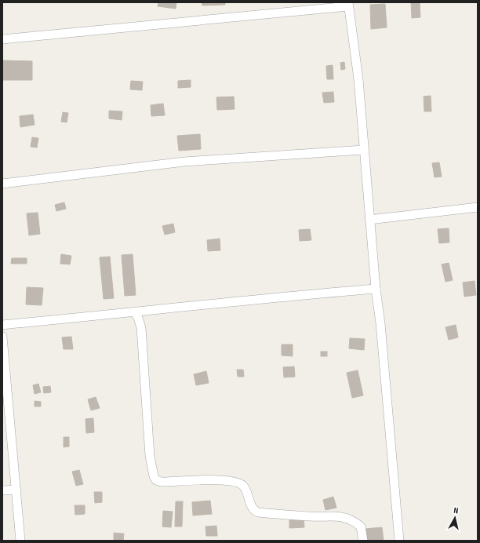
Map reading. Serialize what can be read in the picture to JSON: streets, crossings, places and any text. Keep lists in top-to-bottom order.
{
  "north": "top"
}
